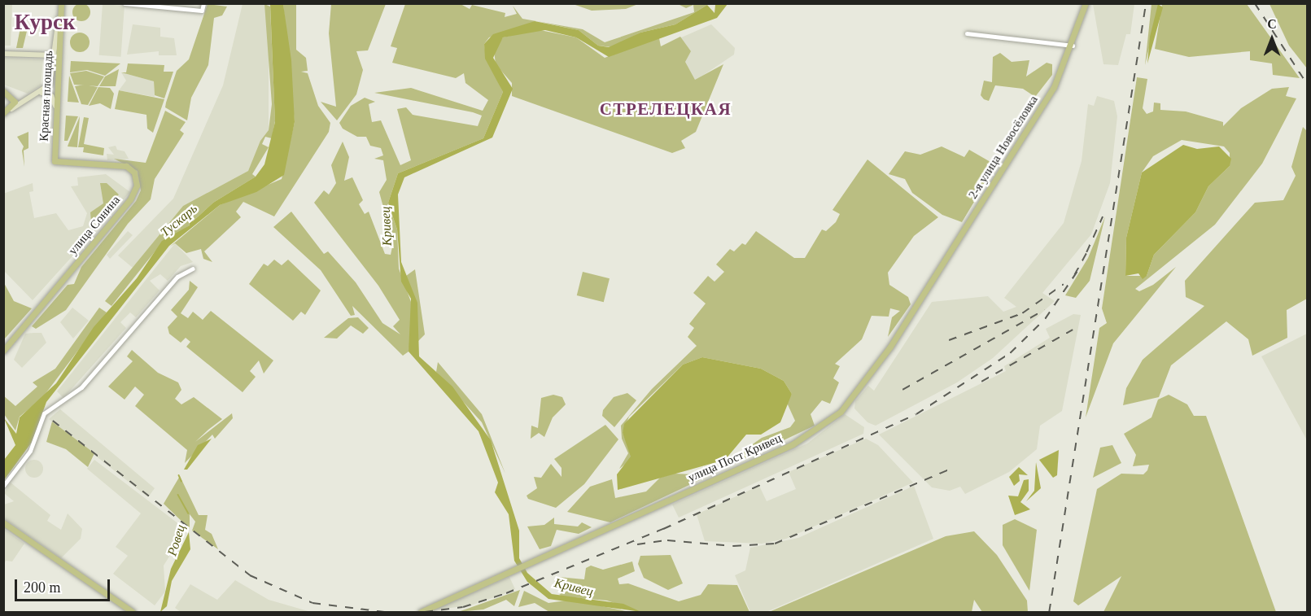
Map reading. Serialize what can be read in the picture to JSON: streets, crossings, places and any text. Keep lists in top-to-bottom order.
{
  "streets": {
    "main road": [
      "Красная площадь",
      "2-я улица Новосёловка",
      "улица Сонина",
      "улица Пост Кривец"
    ]
  },
  "crossings": [
    ["Красная площадь", "улица Сонина"],
    ["2-я улица Новосёловка", "улица Пост Кривец"]
  ],
  "districts": ["Курск", "СТРЕЛЕЦКАЯ"],
  "water": ["Тускарь", "Кривец", "Ровец"],
  "scale_bar": "200 m",
  "north": "top"
}
